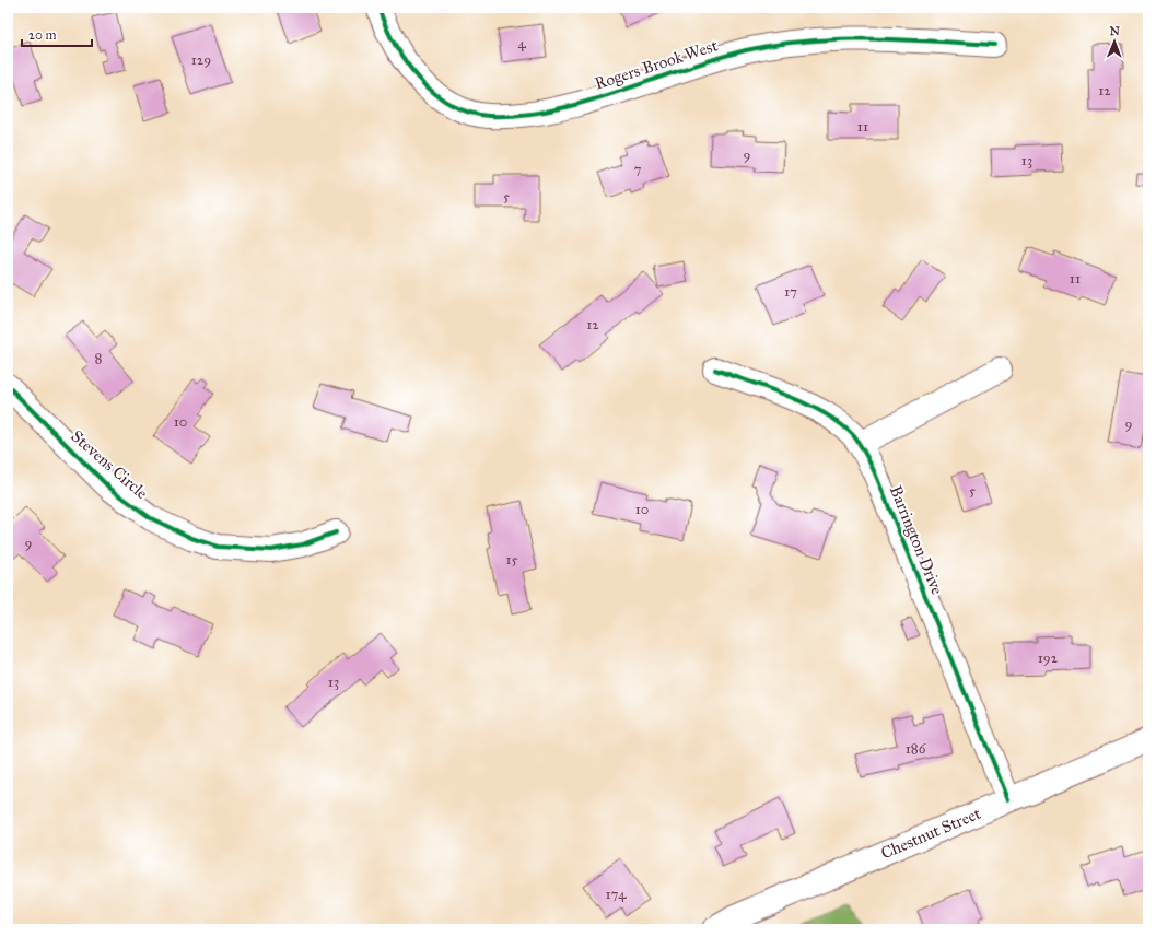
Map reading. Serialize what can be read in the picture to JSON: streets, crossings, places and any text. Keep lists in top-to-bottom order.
{
  "streets": {
    "street": [
      "Rogers Brook West",
      "Stevens Circle",
      "Barrington Drive",
      "Chestnut Street"
    ]
  },
  "crossings": [
    ["Barrington Drive", "Chestnut Street"]
  ],
  "house_numbers": [
    "4",
    "129",
    "12",
    "11",
    "9",
    "13",
    "7",
    "5",
    "11",
    "17",
    "12",
    "8",
    "10",
    "9",
    "5",
    "10",
    "9",
    "15",
    "192",
    "13",
    "186",
    "174"
  ],
  "scale_bar": "20 m",
  "north": "top"
}
